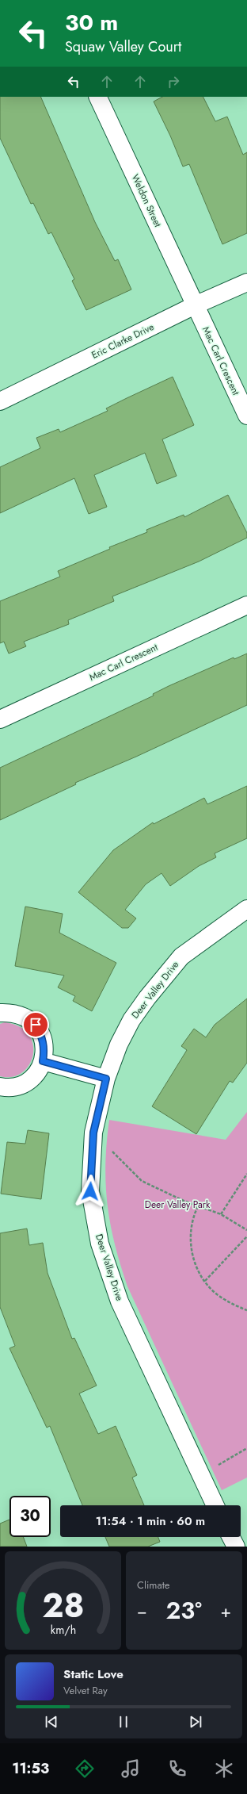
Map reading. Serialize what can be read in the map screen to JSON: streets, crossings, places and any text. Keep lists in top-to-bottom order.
{
  "streets": {
    "street": [
      "Weldon Street",
      "Eric Clarke Drive",
      "Mac Carl Crescent",
      "Deer Valley Drive"
    ]
  },
  "crossings": [
    ["Weldon Street", "Eric Clarke Drive"],
    ["Weldon Street", "Mac Carl Crescent"],
    ["Eric Clarke Drive", "Mac Carl Crescent"]
  ],
  "parks": ["Deer Valley Park"],
  "page": {
    "turn": ["30 m", "Squaw Valley Court"],
    "limit": "30",
    "trip": "11:54 · 1 min · 60 m",
    "tile": "Climate",
    "heat": ["−", "23°", "+"],
    "song": ["Static Love", "Velvet Ray"],
    "tabs": "11:53",
    "gauge": ["28", "km/h"]
  }
}
